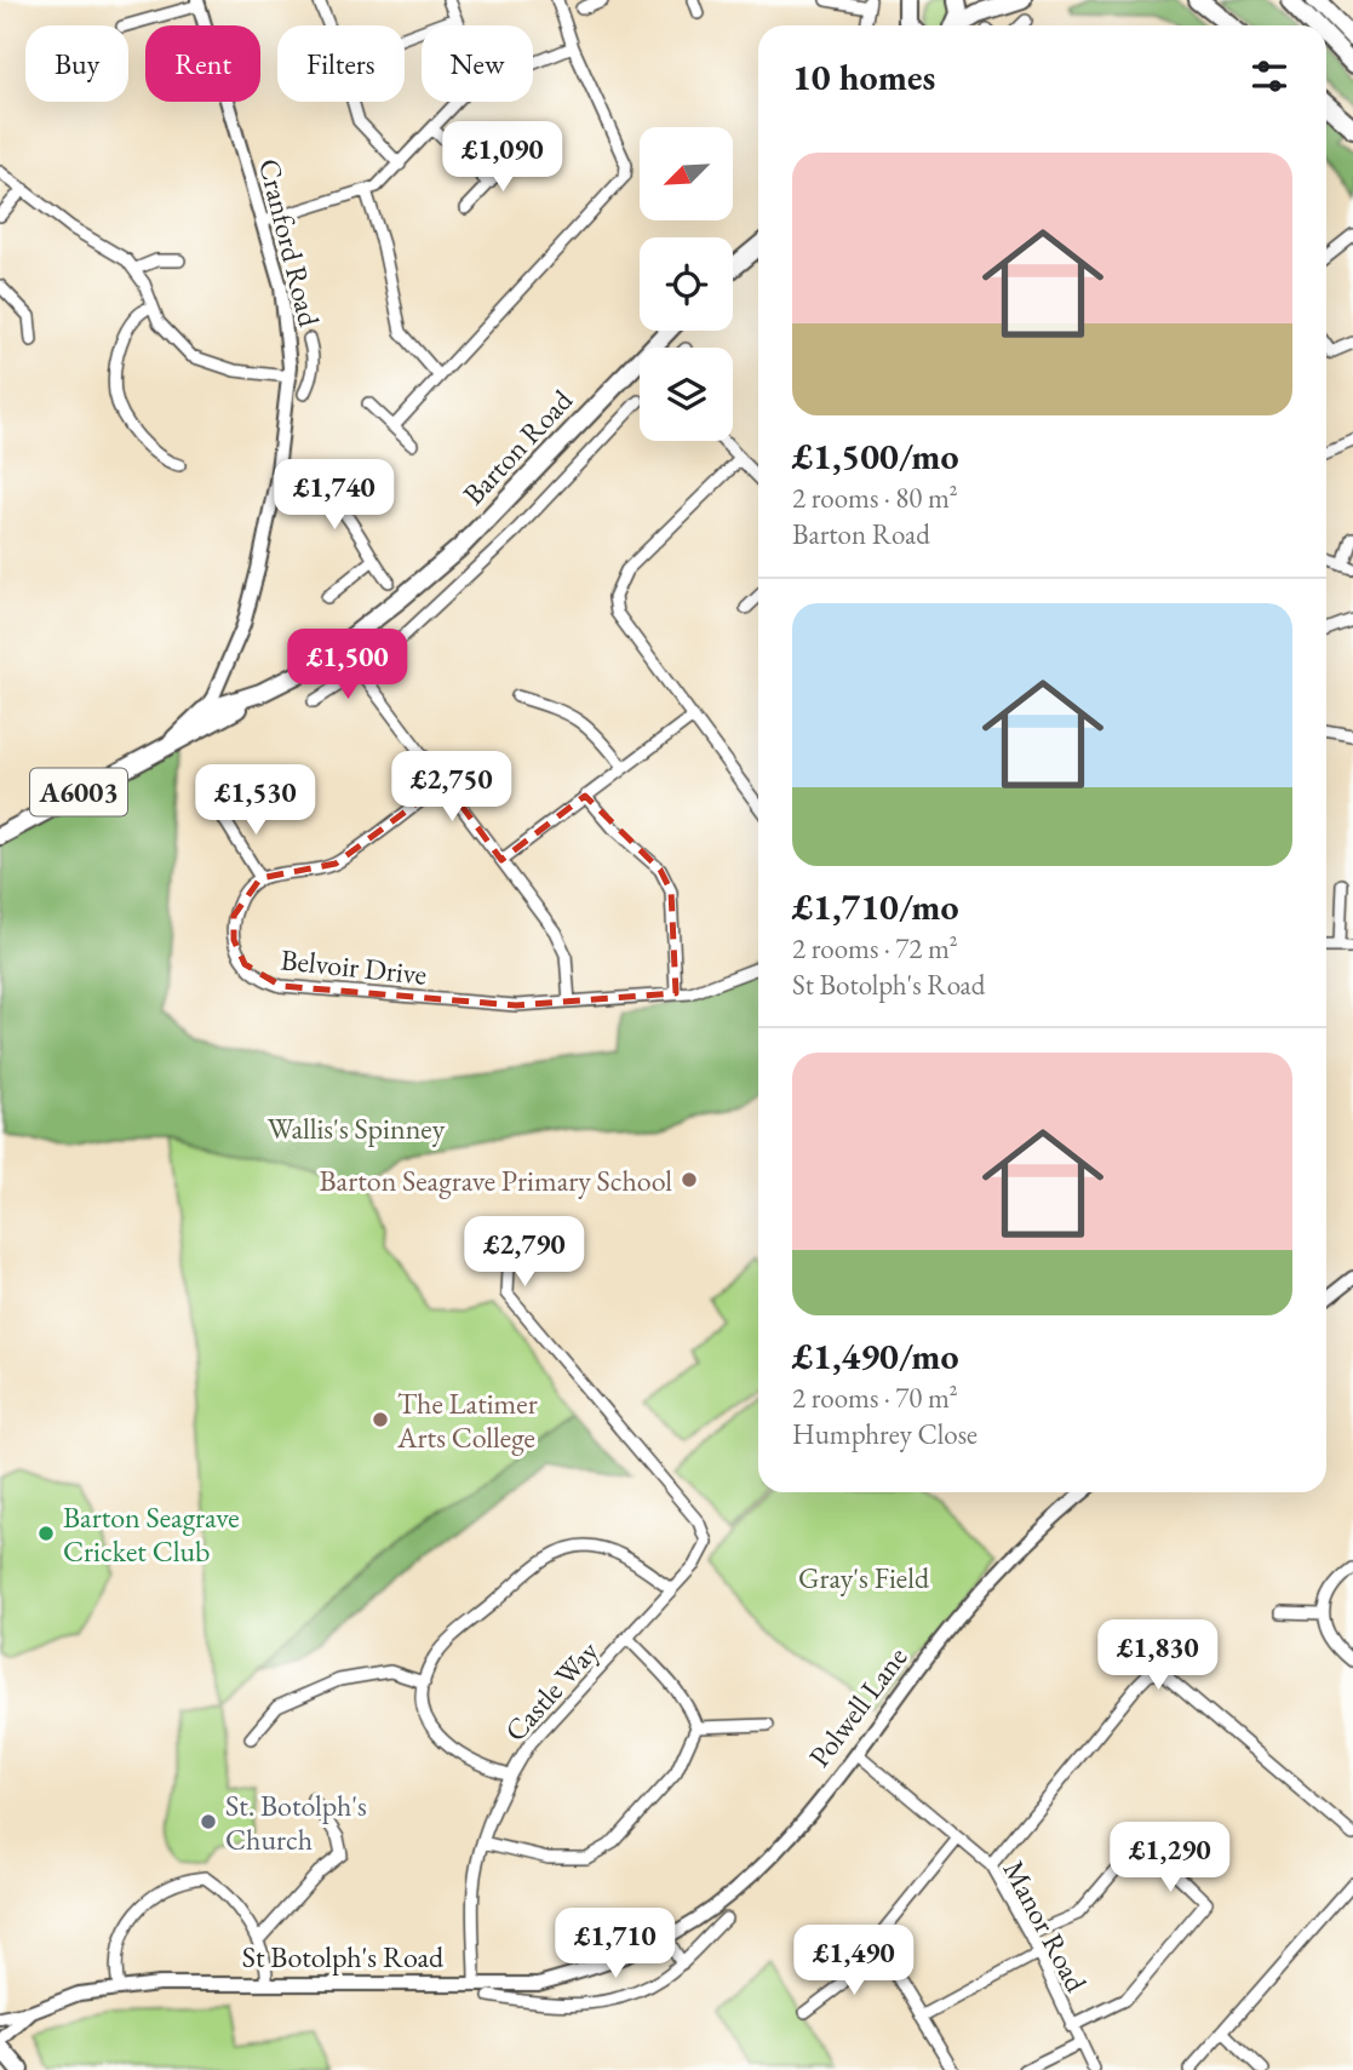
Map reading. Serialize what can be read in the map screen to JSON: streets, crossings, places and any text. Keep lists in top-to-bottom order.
{
  "streets": {
    "main road": ["Barton Road", "A6003"],
    "street": [
      "Cranford Road",
      "Belvoir Drive",
      "Castle Way",
      "Polwell Lane",
      "Manor Road",
      "St Botolph's Road"
    ]
  },
  "crossings": [
    ["Cranford Road", "Barton Road"],
    ["Castle Way", "St Botolph's Road"],
    ["Polwell Lane", "Manor Road"],
    ["Polwell Lane", "St Botolph's Road"]
  ],
  "parks": ["Wallis's Spinney", "Gray's Field"],
  "places": [
    "Barton Seagrave Primary School",
    "The Latimer Arts College",
    "Barton Seagrave Cricket Club",
    "St. Botolph's Church"
  ],
  "north": "bottom left",
  "page": {
    "chip": [
      "Buy",
      "Rent",
      "Filters",
      "New"
    ],
    "heading": "10 homes",
    "price": [
      "£1,090",
      "£1,740",
      "£1,500",
      "£2,750",
      "£1,530",
      "£2,790",
      "£1,830",
      "£1,290",
      "£1,710",
      "£1,490"
    ],
    "list": [
      {
        "name": "£1,500/mo",
        "note": "2 rooms · 80 m² · Barton Road"
      },
      {
        "name": "£1,710/mo",
        "note": "2 rooms · 72 m² · St Botolph's Road"
      },
      {
        "name": "£1,490/mo",
        "note": "2 rooms · 70 m² · Humphrey Close"
      }
    ]
  }
}
